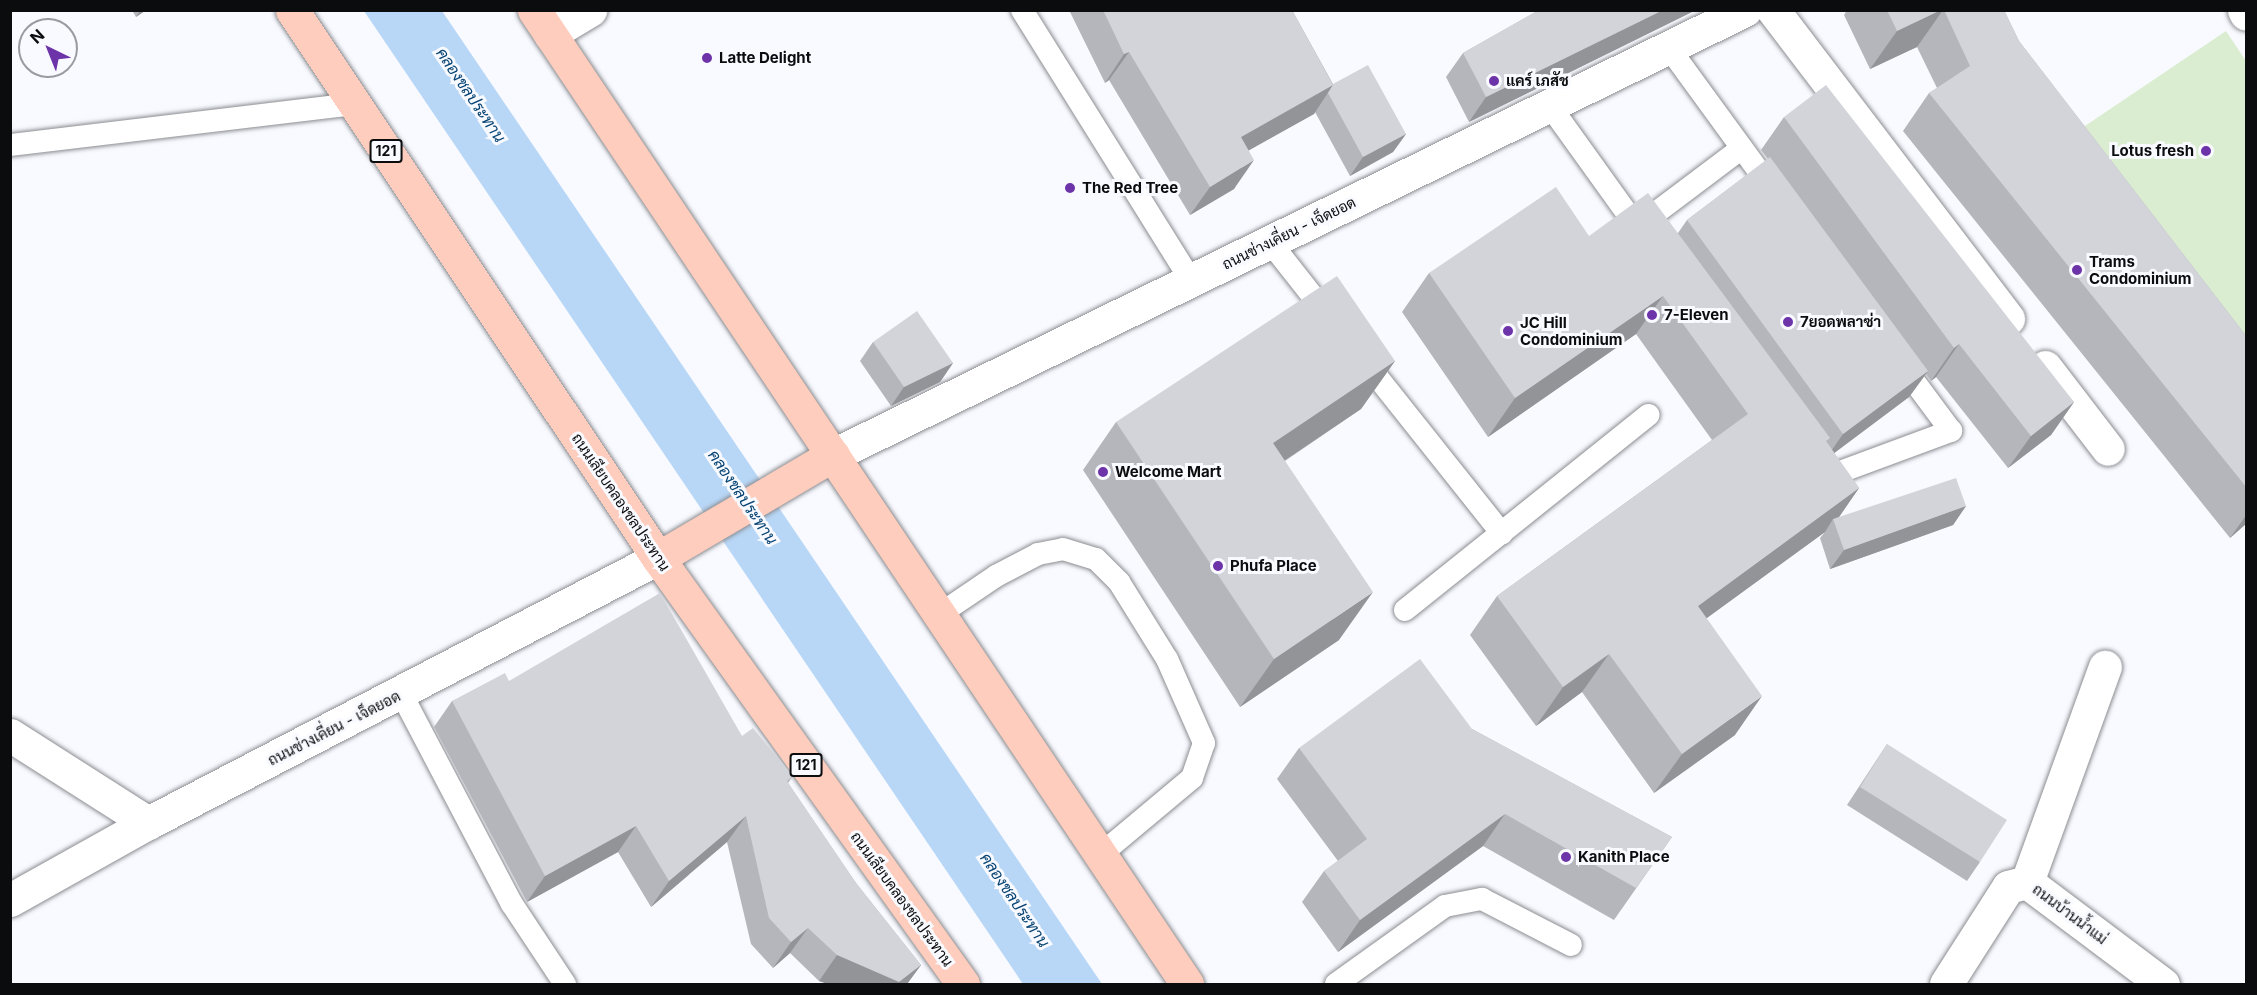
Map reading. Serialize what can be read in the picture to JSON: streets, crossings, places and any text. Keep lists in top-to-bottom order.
{
  "streets": {
    "main road": ["121", "ถนนเลียบคลองชลประทาน"],
    "street": ["ถนนช่างเคี่ยน - เจ็ดยอด", "ถนนบ้านน้ำแม่"]
  },
  "crossings": [
    ["ถนนช่างเคี่ยน - เจ็ดยอด", "ถนนเลียบคลองชลประทาน"]
  ],
  "water": ["คลองชลประทาน"],
  "places": [
    "Latte Delight",
    "แคร์ เภสัช",
    "Lotus fresh",
    "The Red Tree",
    "Trams Condominium",
    "7-Eleven",
    "7ยอดพลาซ่า",
    "JC Hill Condominium",
    "Welcome Mart",
    "Phufa Place",
    "Kanith Place"
  ],
  "north": "top left"
}
